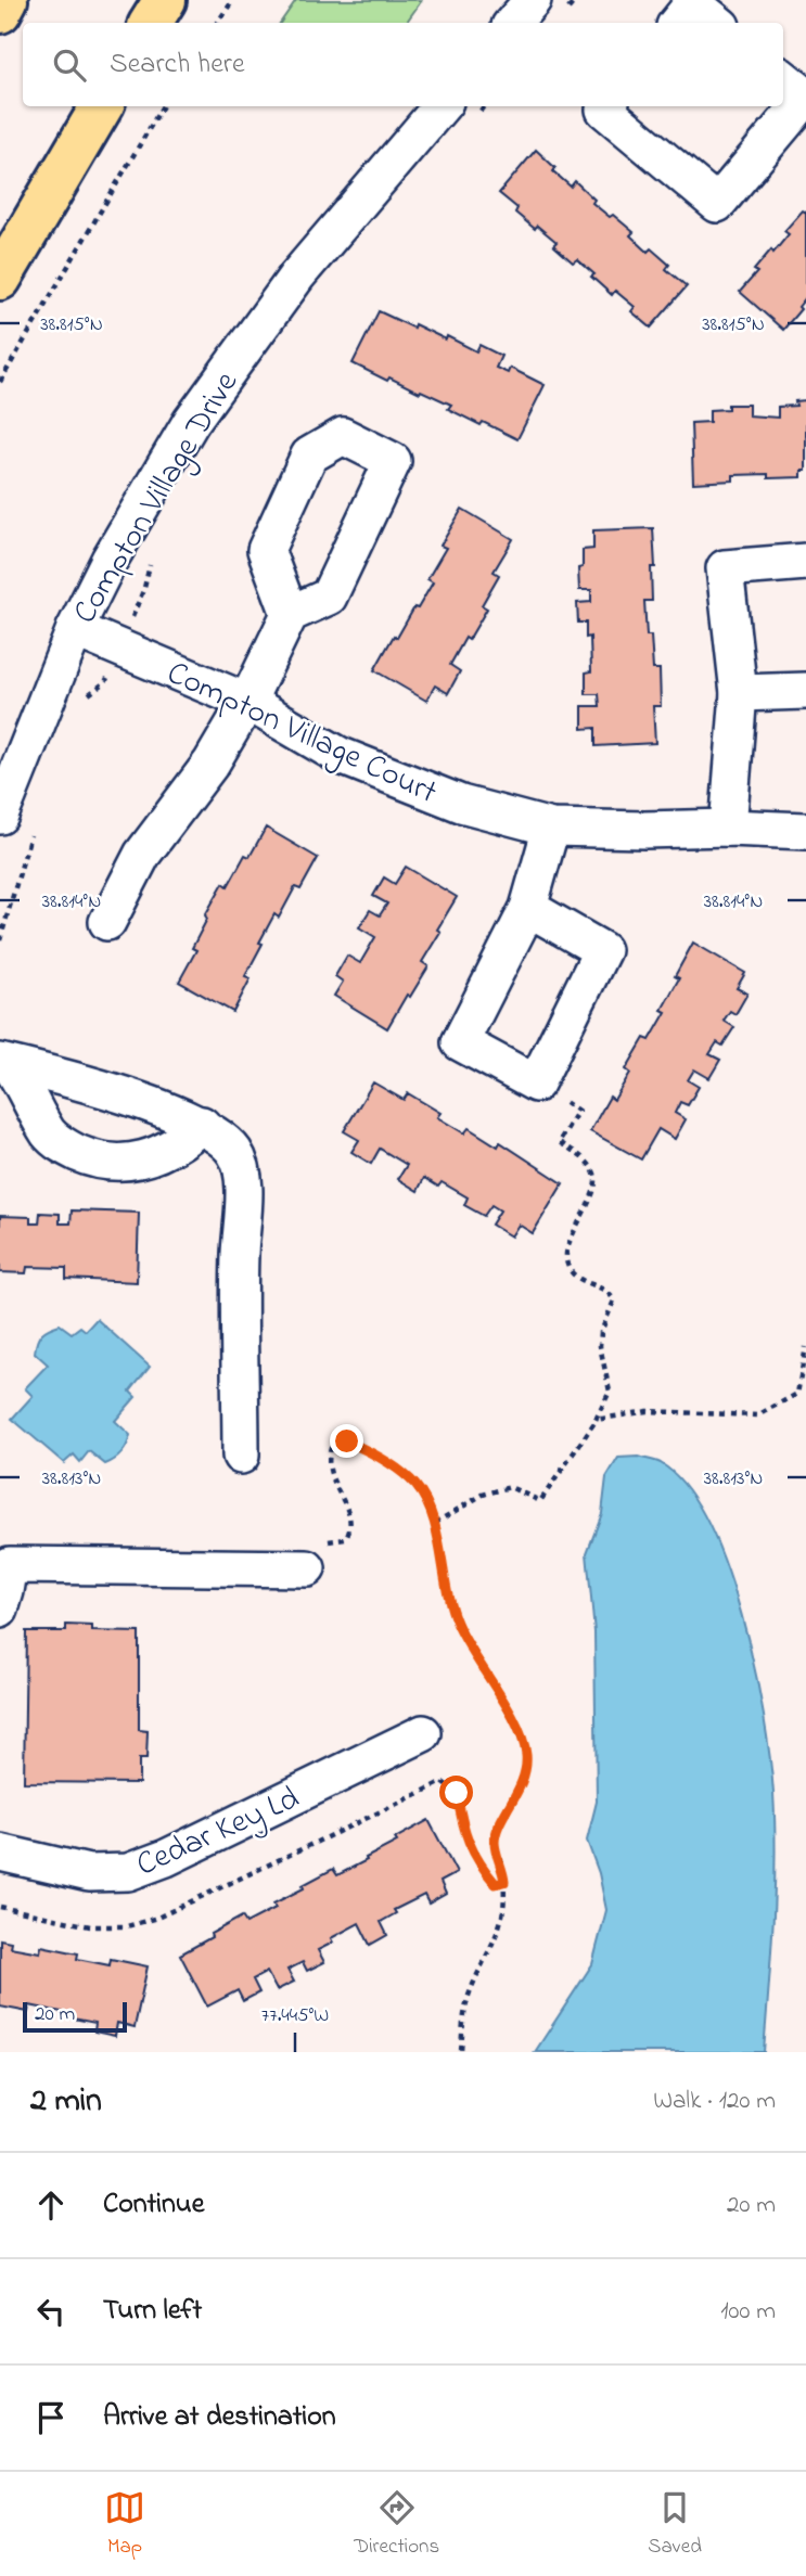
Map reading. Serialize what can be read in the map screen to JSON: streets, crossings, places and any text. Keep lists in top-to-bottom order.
{
  "streets": {
    "street": ["Compton Village Drive", "Compton Village Court", "Cedar Key Ld"]
  },
  "crossings": [
    ["Compton Village Drive", "Compton Village Court"]
  ],
  "scale_bar": "20 m",
  "page": {
    "search": "Search here",
    "scale": "20 m",
    "heading": ["2 min", "Walk · 120 m"],
    "list": [
      ["Continue", "20 m"],
      ["Turn left", "100 m"],
      "Arrive at destination"
    ],
    "nav": ["Map", "Directions", "Saved"]
  },
  "coordinates": [
    "38.815°N",
    "38.814°N",
    "38.813°N",
    "77.445°W"
  ]
}
